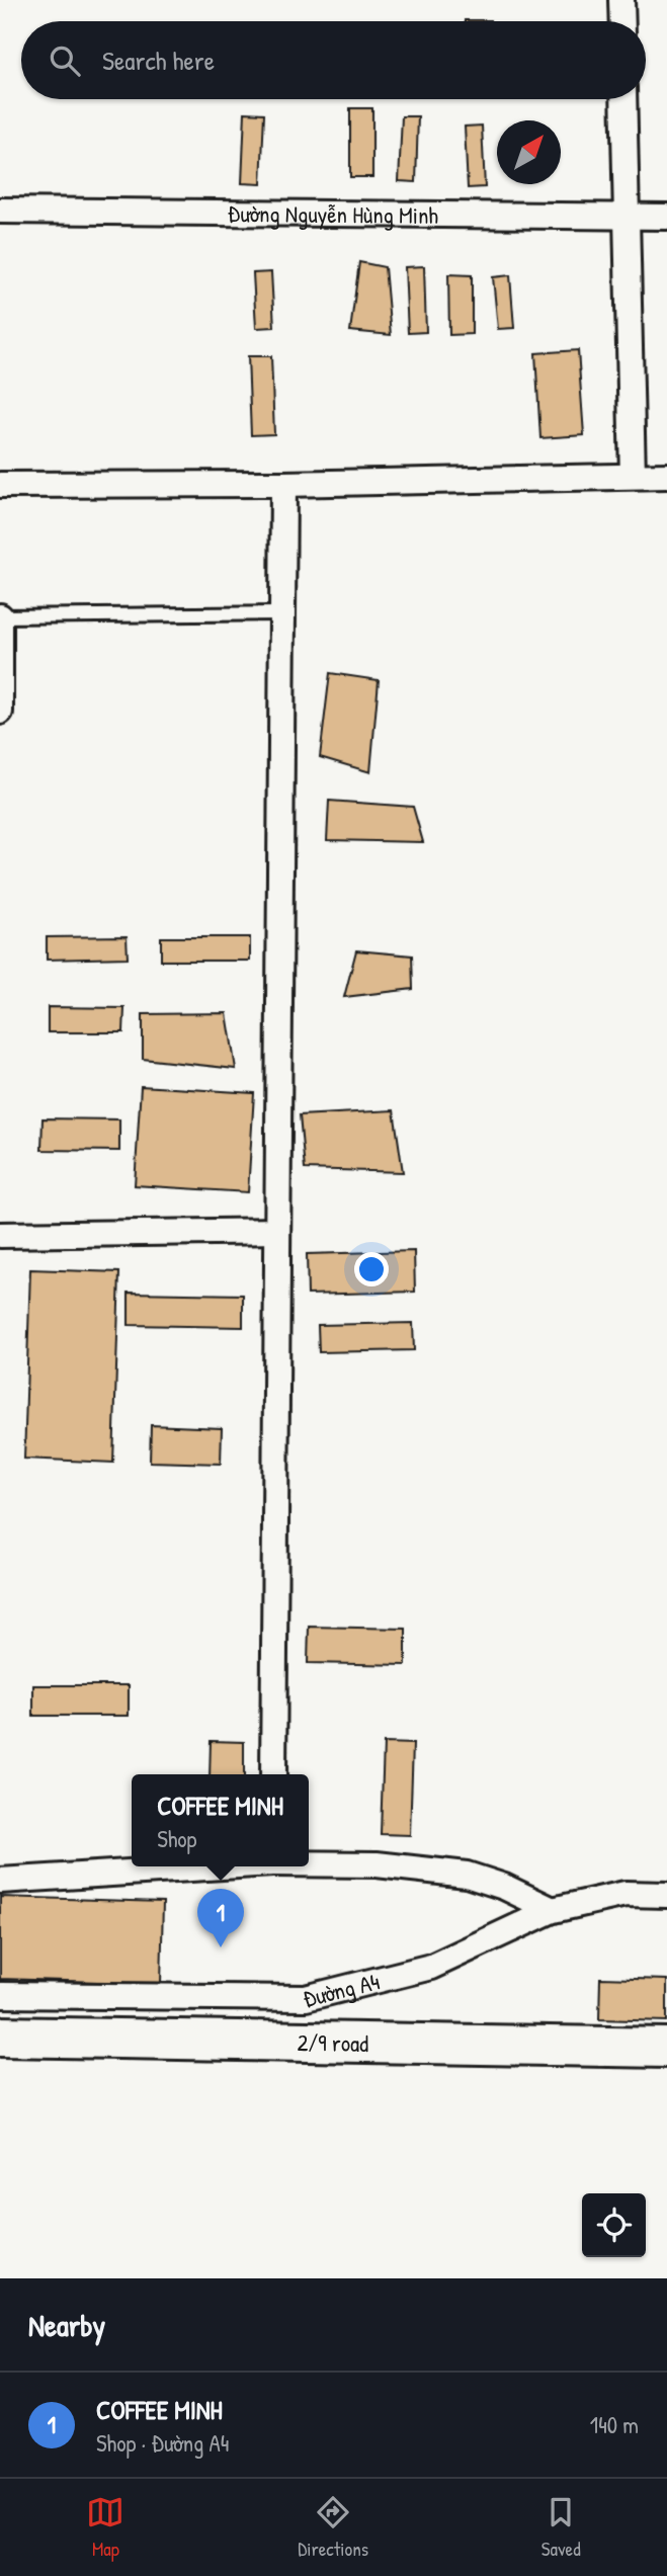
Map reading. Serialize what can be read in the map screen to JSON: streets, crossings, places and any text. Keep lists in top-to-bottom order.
{
  "streets": {
    "highway": ["2/9 road"],
    "street": ["Đường Nguyễn Hùng Minh", "Đường A4"]
  },
  "north": "top right",
  "page": {
    "search": "Search here",
    "popup": ["COFFEE MINH", "Shop"],
    "pins": "1",
    "heading": "Nearby",
    "list": [
      {
        "mark": "1",
        "name": "COFFEE MINH",
        "note": "Shop · Đường A4",
        "value": "140 m"
      }
    ],
    "nav": ["Map", "Directions", "Saved"]
  }
}
